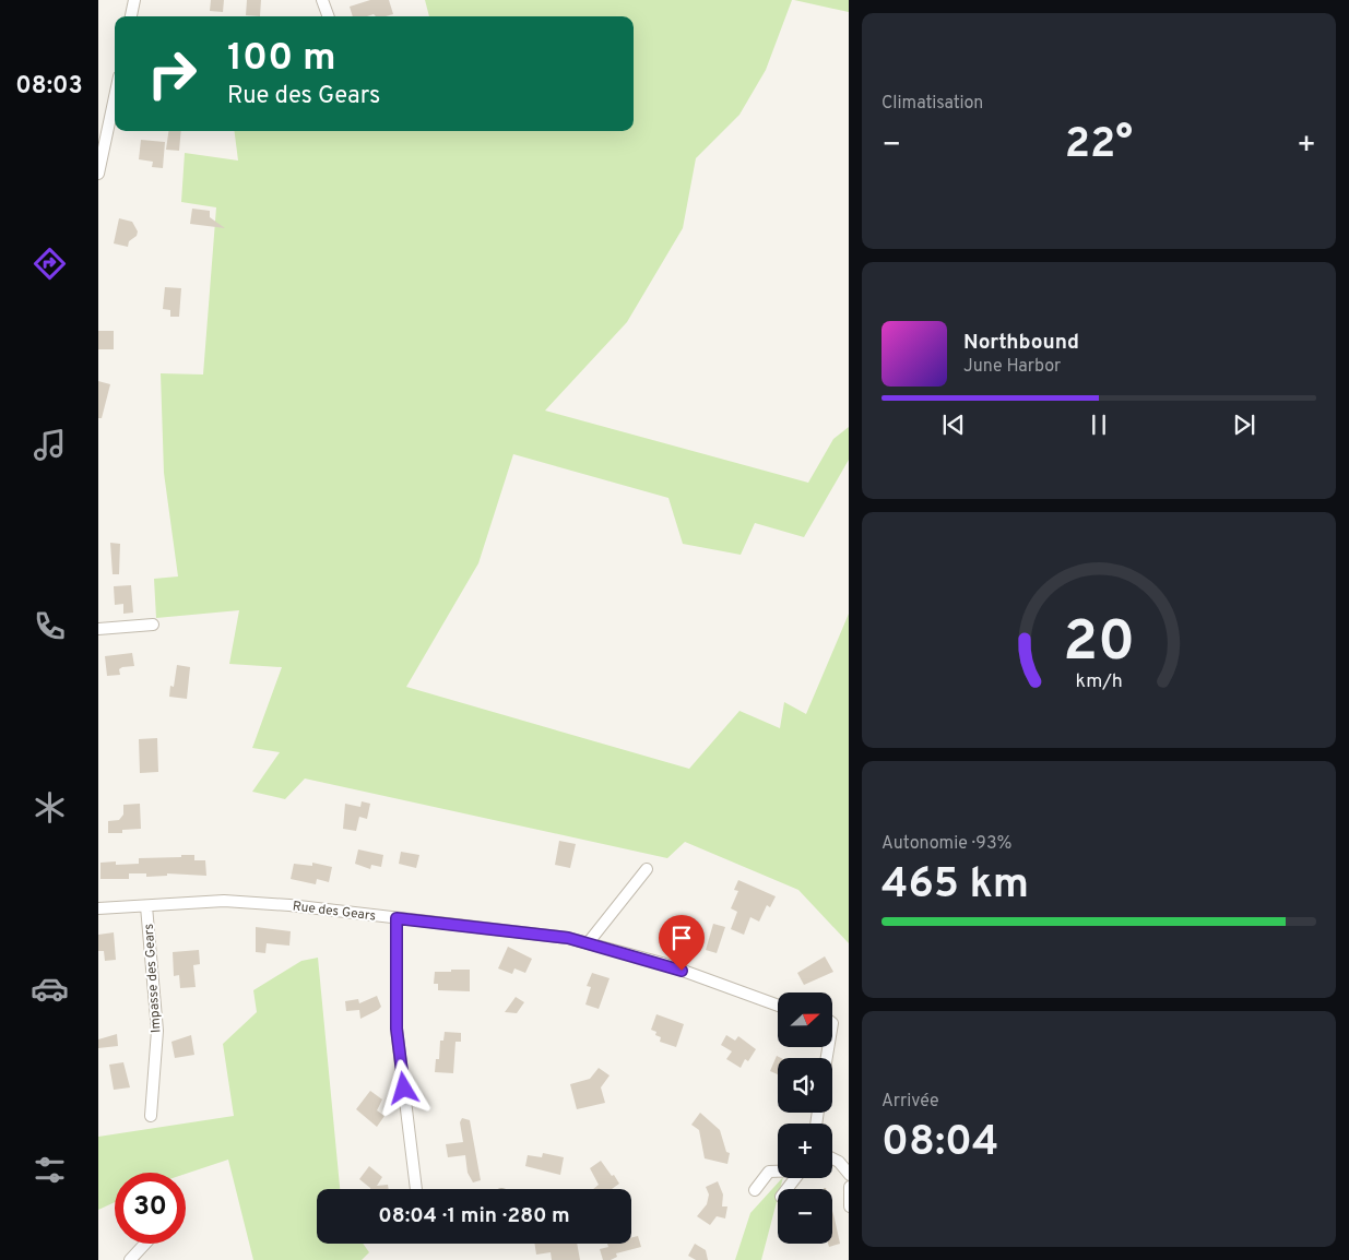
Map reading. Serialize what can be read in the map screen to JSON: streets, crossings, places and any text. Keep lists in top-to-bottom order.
{
  "streets": {
    "street": ["Rue des Gears", "Impasse des Gears"]
  },
  "crossings": [
    ["Rue des Gears", "Impasse des Gears"]
  ],
  "north": "right",
  "page": {
    "tabs": "08:03",
    "tile": [
      "Climatisation",
      ["Autonomie · 93%", "465 km"],
      ["Arrivée", "08:04"]
    ],
    "turn": ["100 m", "Rue des Gears"],
    "heat": ["−", "22°", "+"],
    "song": ["Northbound", "June Harbor"],
    "map_buttons": ["+", "−"],
    "limit": "30",
    "trip": "08:04 · 1 min · 280 m",
    "gauge": ["20", "km/h"]
  }
}
